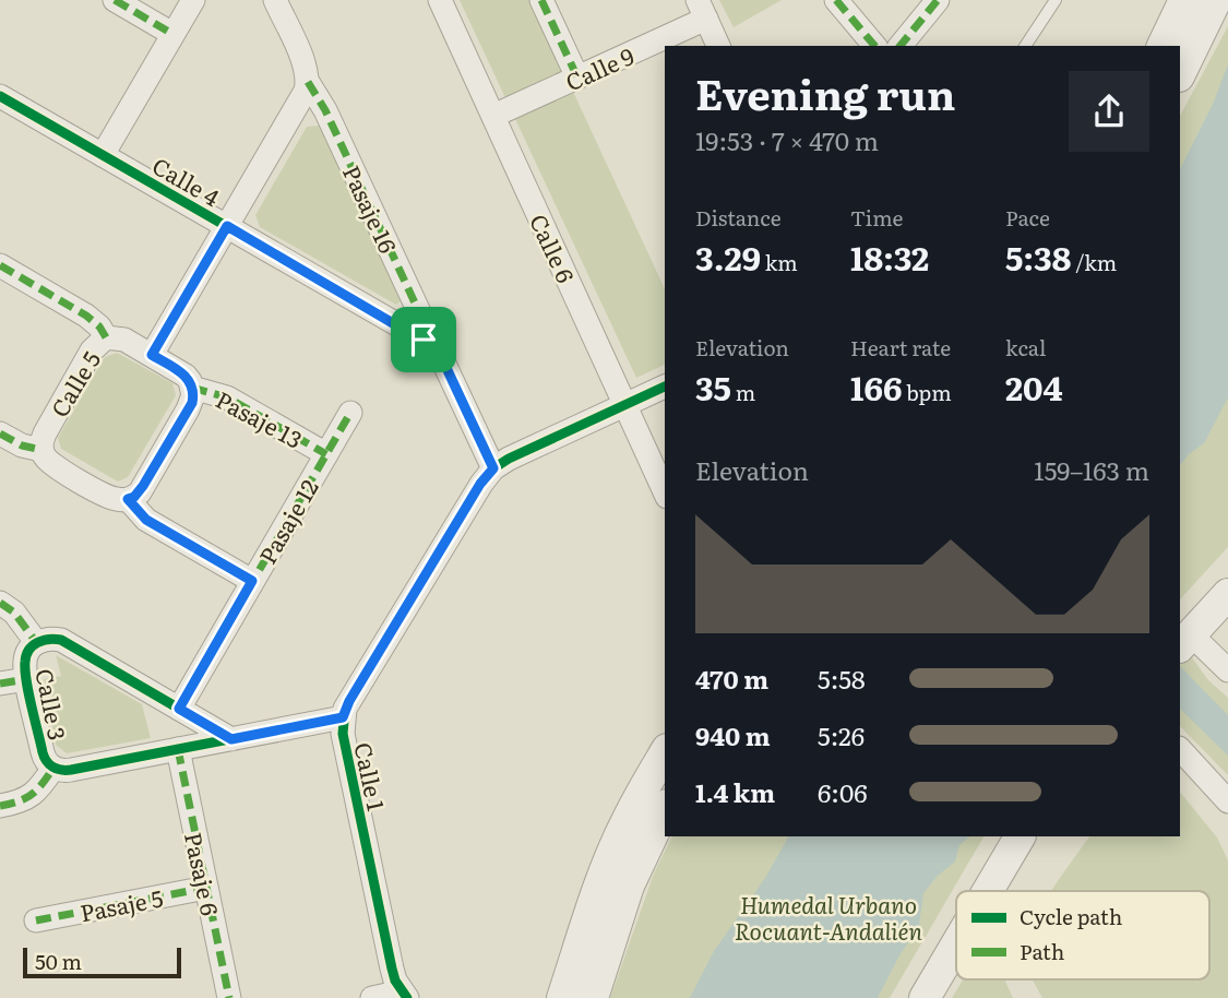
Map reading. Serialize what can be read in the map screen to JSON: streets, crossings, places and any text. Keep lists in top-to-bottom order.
{
  "streets": {
    "street": [
      "Calle 9",
      "Calle 4",
      "Pasaje 16",
      "Calle 6",
      "Calle 5",
      "Pasaje 13",
      "Pasaje 12",
      "Calle 3",
      "Calle 1",
      "Pasaje 6",
      "Pasaje 5"
    ]
  },
  "crossings": [
    ["Calle 9", "Calle 6"],
    ["Calle 4", "Pasaje 16"],
    ["Calle 4", "Calle 5"],
    ["Calle 4", "Pasaje 13"],
    ["Calle 4", "Calle 1"],
    ["Calle 6", "Calle 1"],
    ["Calle 5", "Pasaje 13"],
    ["Pasaje 13", "Pasaje 12"],
    ["Pasaje 12", "Calle 3"],
    ["Calle 3", "Calle 1"],
    ["Calle 3", "Pasaje 6"],
    ["Pasaje 6", "Pasaje 5"]
  ],
  "parks": ["Humedal Urbano Rocuant-Andalién"],
  "legend": ["Cycle path", "Path"],
  "scale_bar": "50 m",
  "page": {
    "heading": ["Evening run", "19:53 · 7 × 470 m"],
    "stats": [
      ["Distance", "3.29 km"],
      ["Time", "18:32"],
      ["Pace", "5:38 /km"],
      ["Elevation", "35 m"],
      ["Heart rate", "166 bpm"],
      ["kcal", "204"]
    ],
    "chart": ["Elevation", "159–163 m"],
    "list": [
      {
        "name": "470 m",
        "note": "5:58"
      },
      {
        "name": "940 m",
        "note": "5:26"
      },
      {
        "name": "1.4 km",
        "note": "6:06"
      }
    ],
    "scale": "50 m"
  }
}
